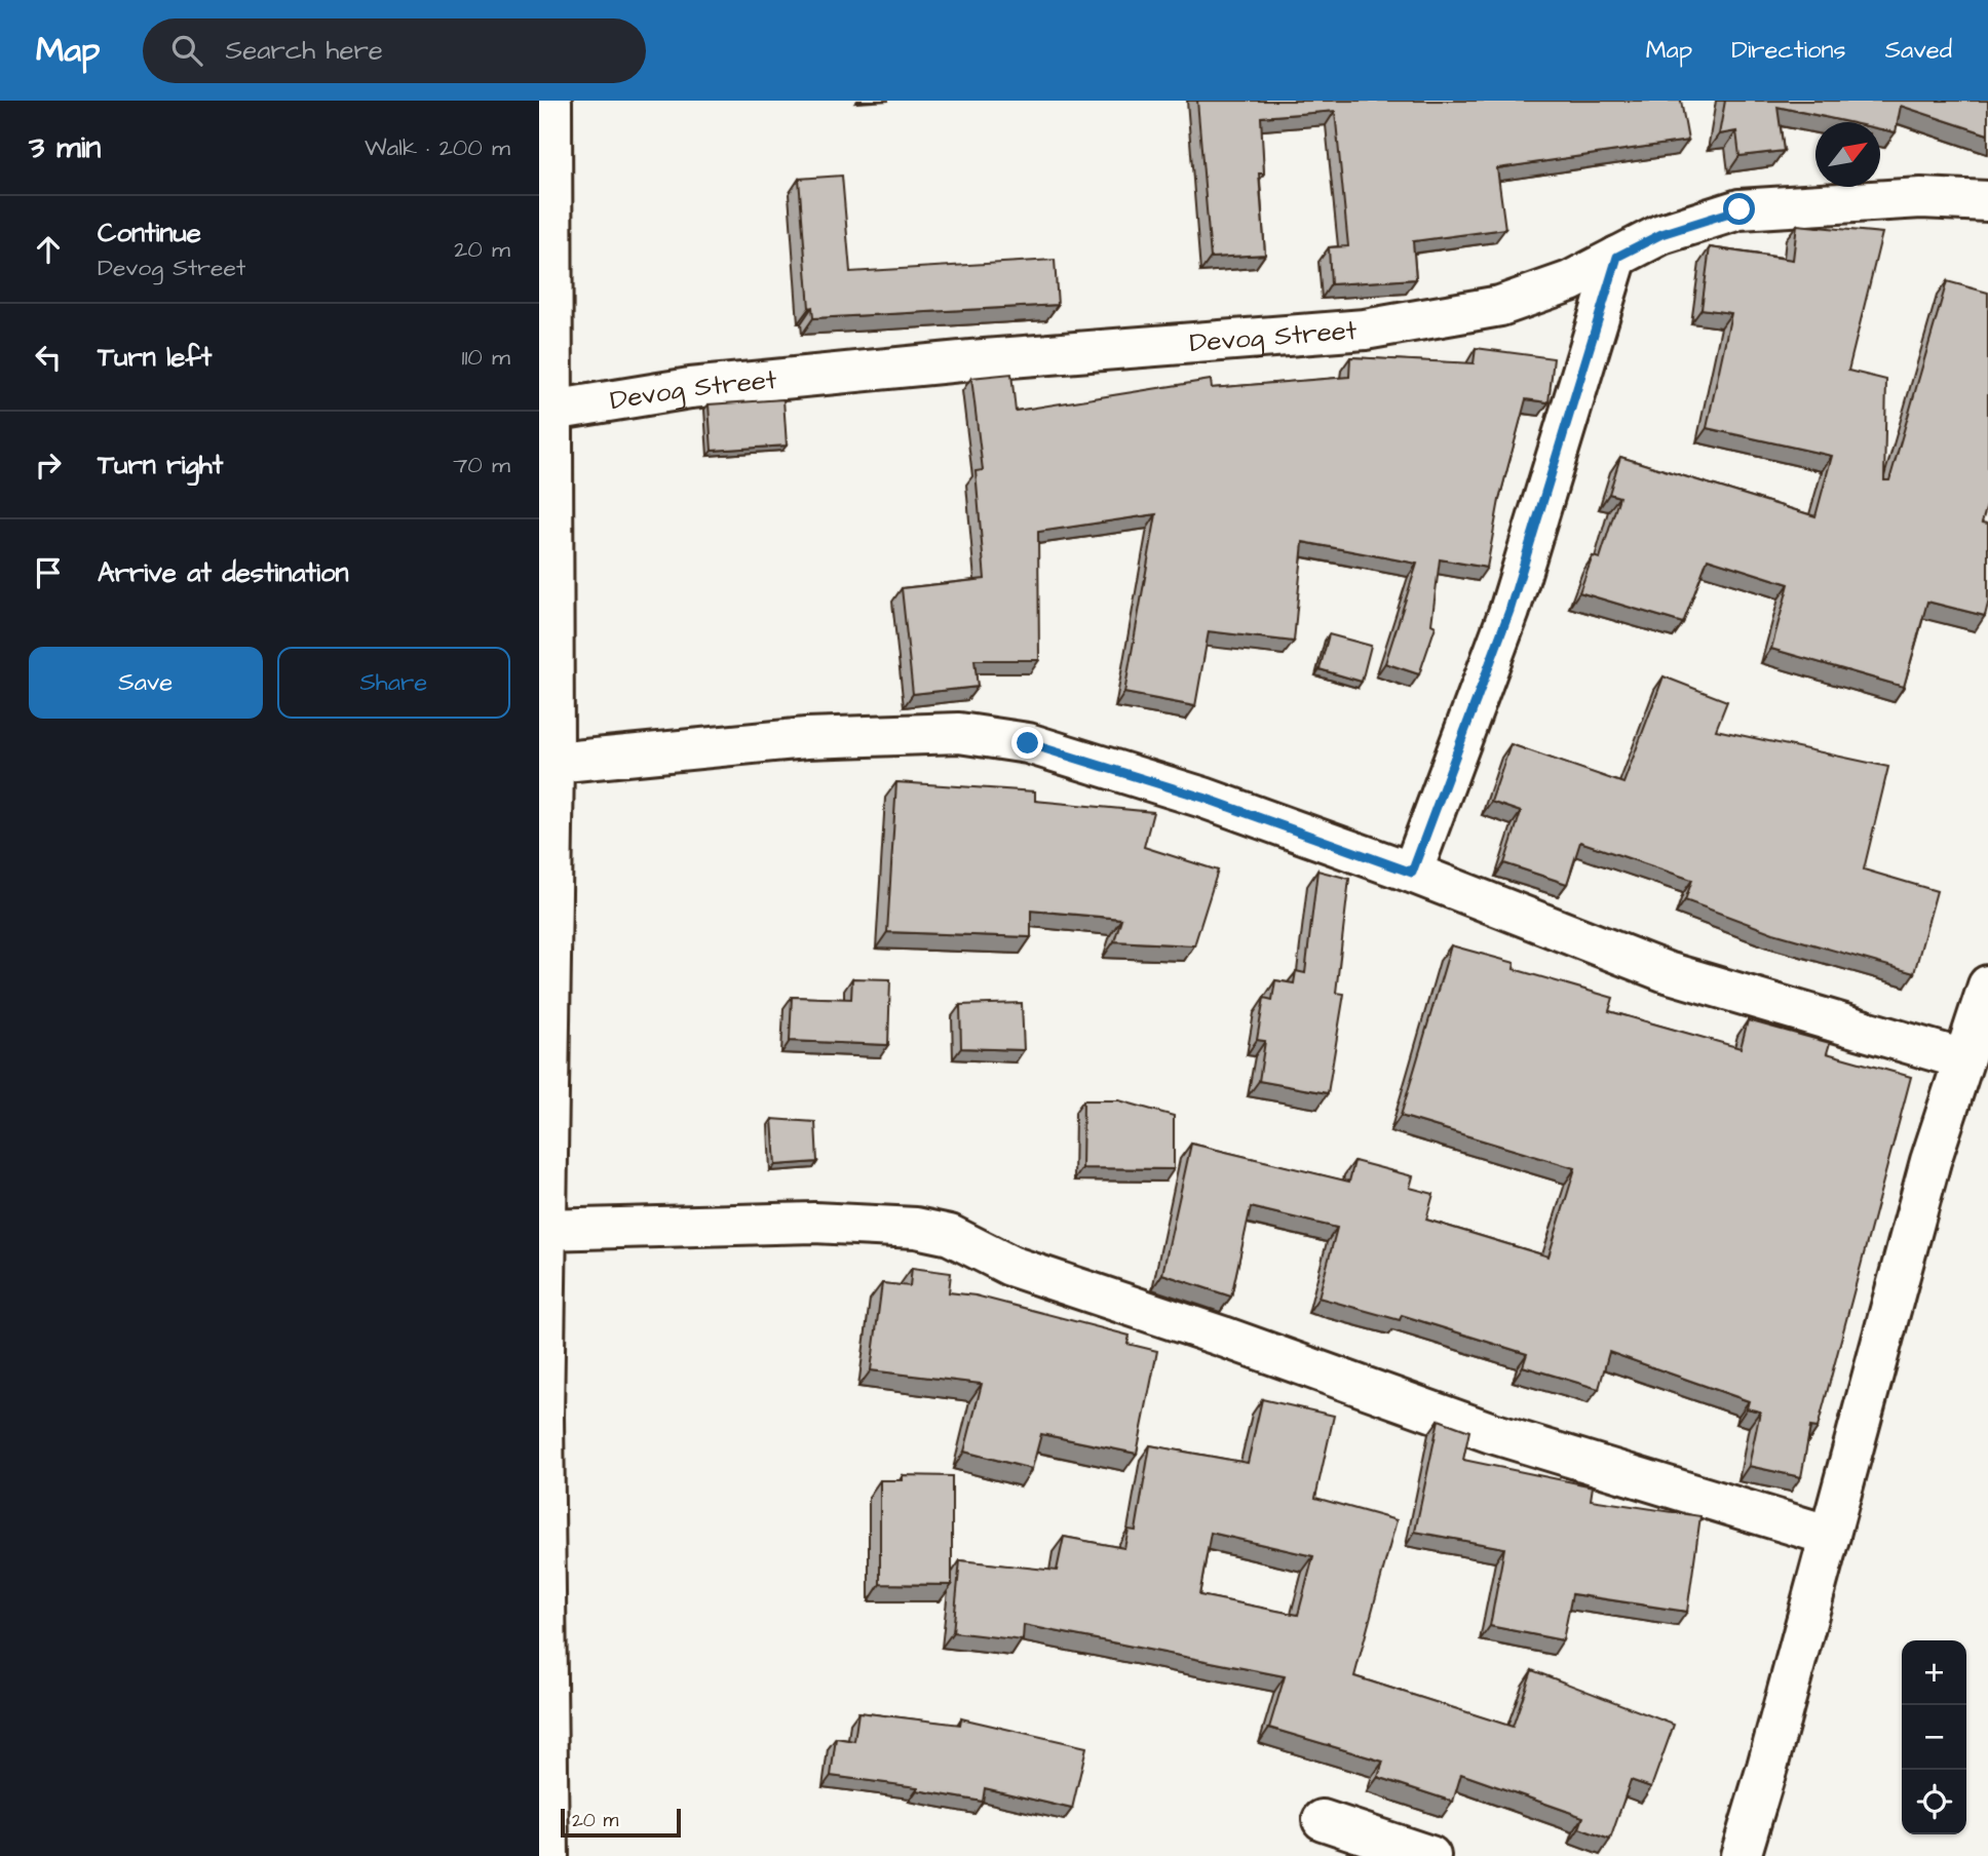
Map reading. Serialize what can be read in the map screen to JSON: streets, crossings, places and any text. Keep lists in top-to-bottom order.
{
  "streets": {
    "street": ["Devog Street"]
  },
  "scale_bar": "20 m",
  "north": "top right",
  "page": {
    "header": "Map",
    "search": "Search here",
    "nav": ["Map", "Directions", "Saved"],
    "heading": ["3 min", "Walk · 200 m"],
    "list": [
      ["Continue", "Devog Street", "20 m"],
      ["Turn left", "110 m"],
      ["Turn right", "70 m"],
      "Arrive at destination"
    ],
    "buttons": ["Save", "Share"],
    "map_buttons": ["+", "−"],
    "scale": "20 m"
  }
}
